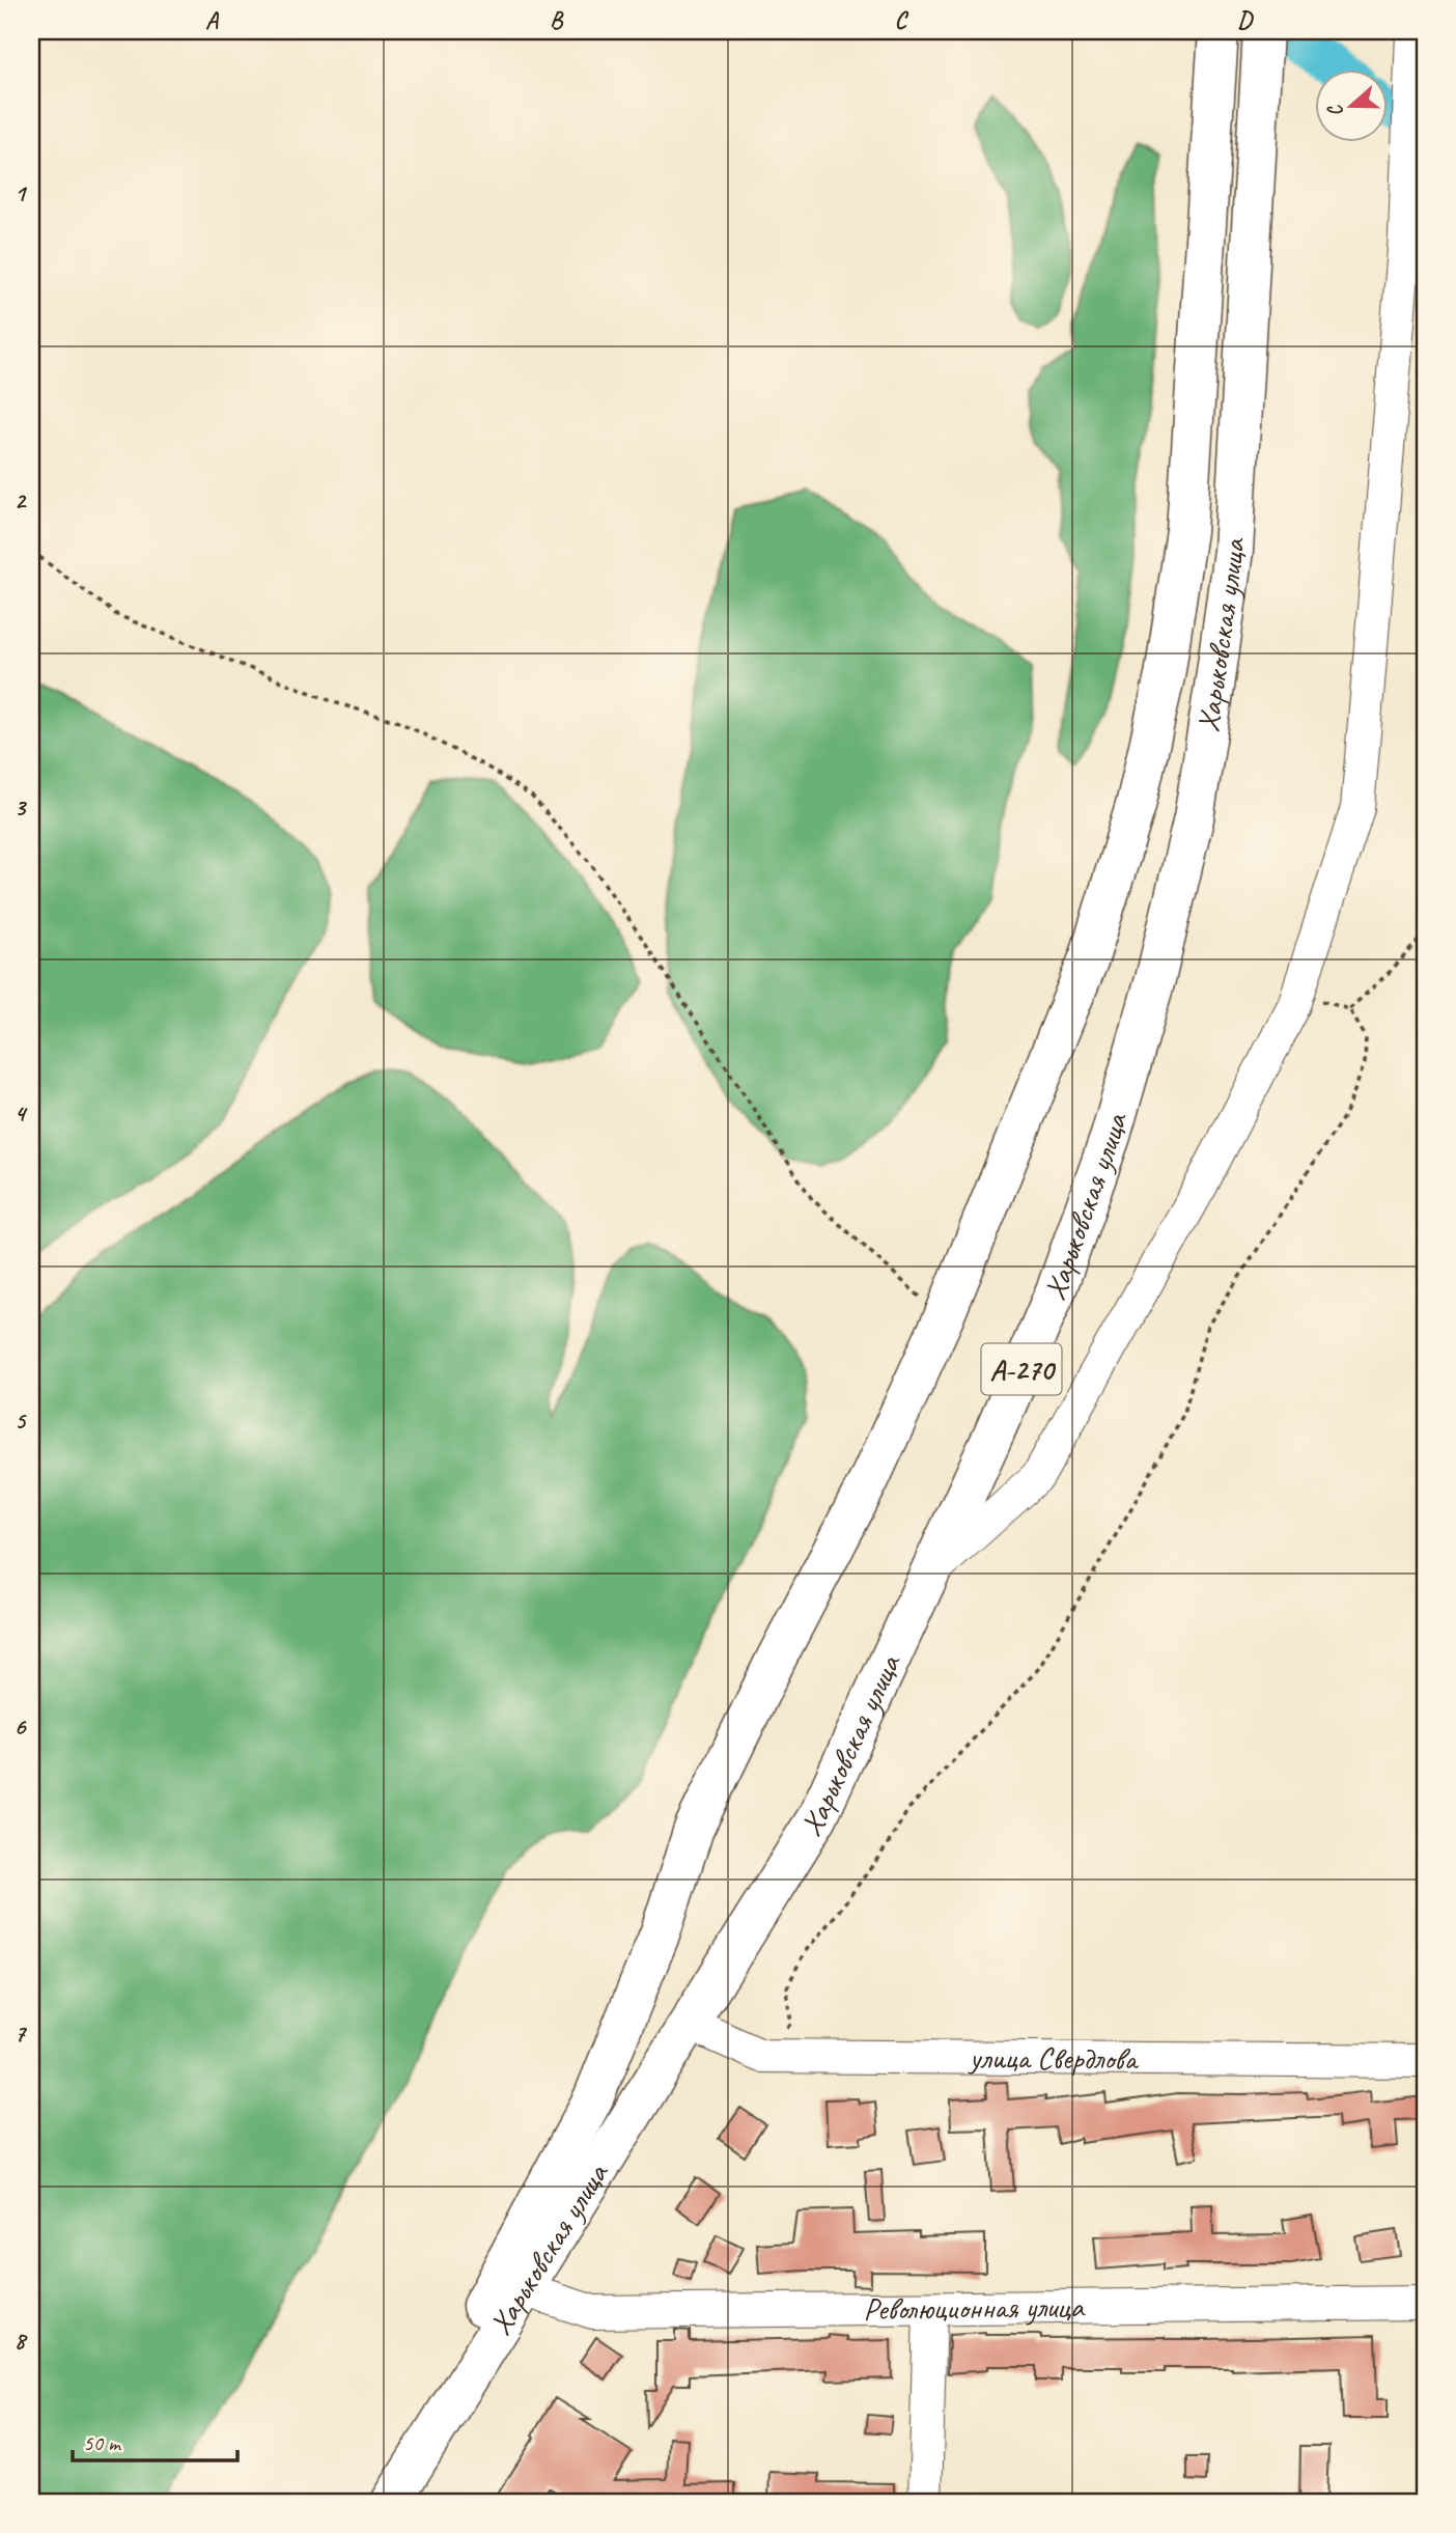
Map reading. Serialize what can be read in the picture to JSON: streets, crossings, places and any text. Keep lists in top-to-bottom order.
{
  "streets": {
    "highway": ["Харьковская улица", "А-270"],
    "street": ["улица Свердлова", "Революционная улица"]
  },
  "crossings": [
    ["Харьковская улица", "улица Свердлова"],
    ["Харьковская улица", "Революционная улица"]
  ],
  "scale_bar": "50 m",
  "north": "left",
  "grid": {
    "columns": [
      "A",
      "B",
      "C",
      "D"
    ],
    "rows": [
      "1",
      "2",
      "3",
      "4",
      "5",
      "6",
      "7",
      "8"
    ]
  }
}
